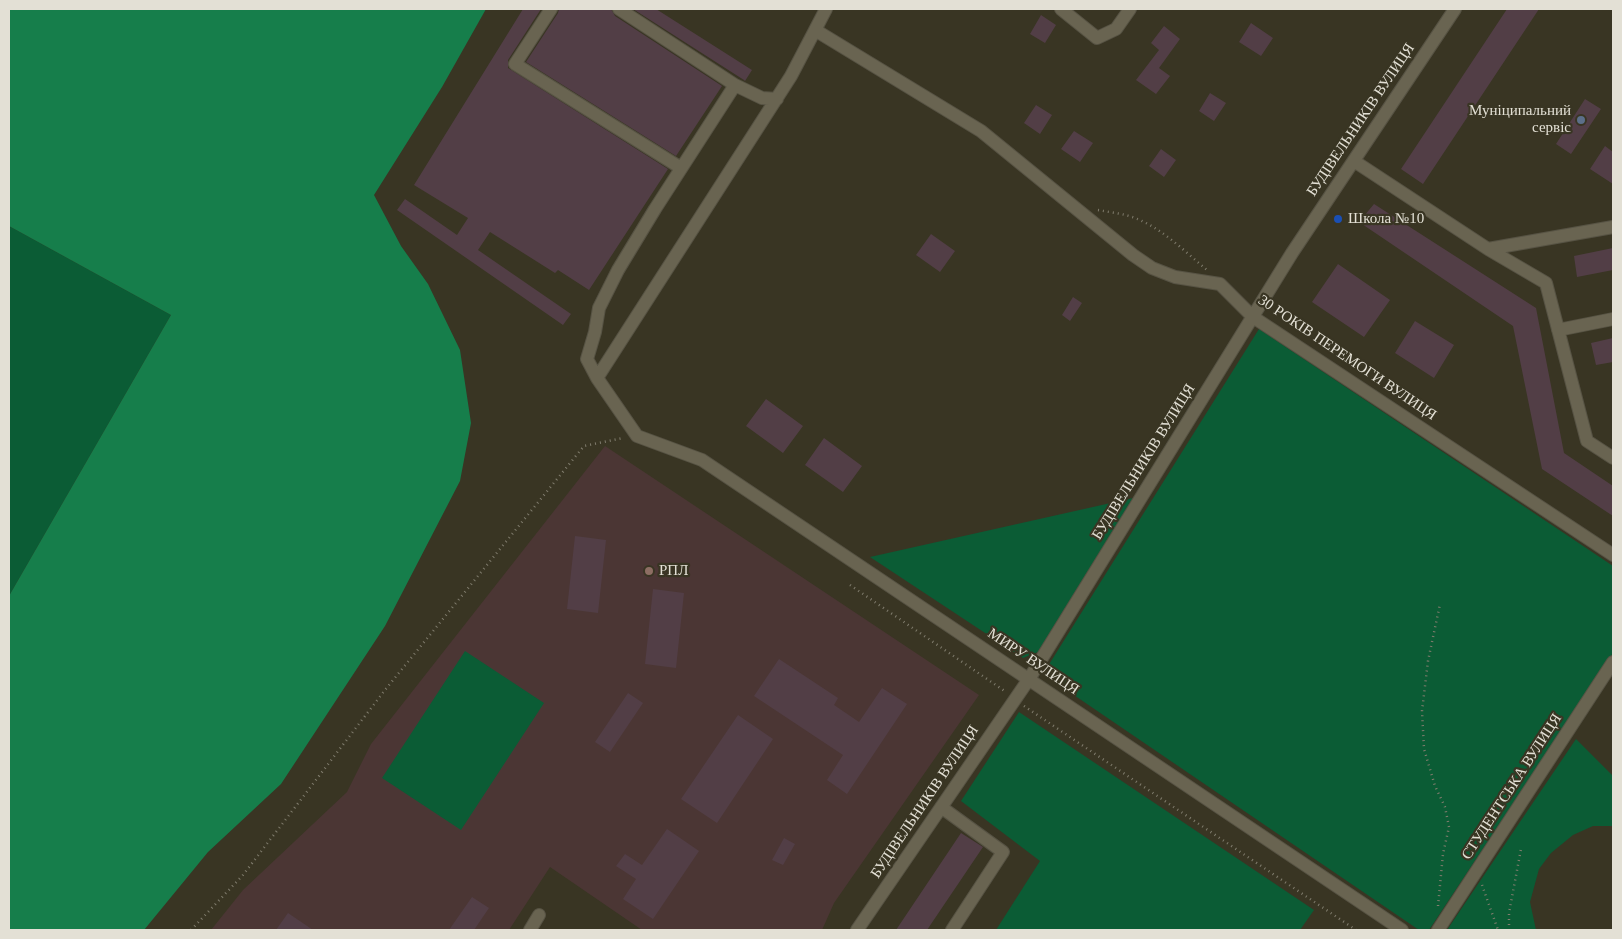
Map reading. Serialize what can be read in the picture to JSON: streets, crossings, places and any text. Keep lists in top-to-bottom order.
{
  "streets": {
    "street": [
      "БУДІВЕЛЬНИКІВ ВУЛИЦЯ",
      "30 РОКІВ ПЕРЕМОГИ ВУЛИЦЯ",
      "МИРУ ВУЛИЦЯ",
      "СТУДЕНТСЬКА ВУЛИЦЯ"
    ]
  },
  "crossings": [
    ["БУДІВЕЛЬНИКІВ ВУЛИЦЯ", "30 РОКІВ ПЕРЕМОГИ ВУЛИЦЯ"],
    ["БУДІВЕЛЬНИКІВ ВУЛИЦЯ", "МИРУ ВУЛИЦЯ"]
  ],
  "places": ["Муніципальний сервіс", "Школа №10", "РПЛ"]
}
